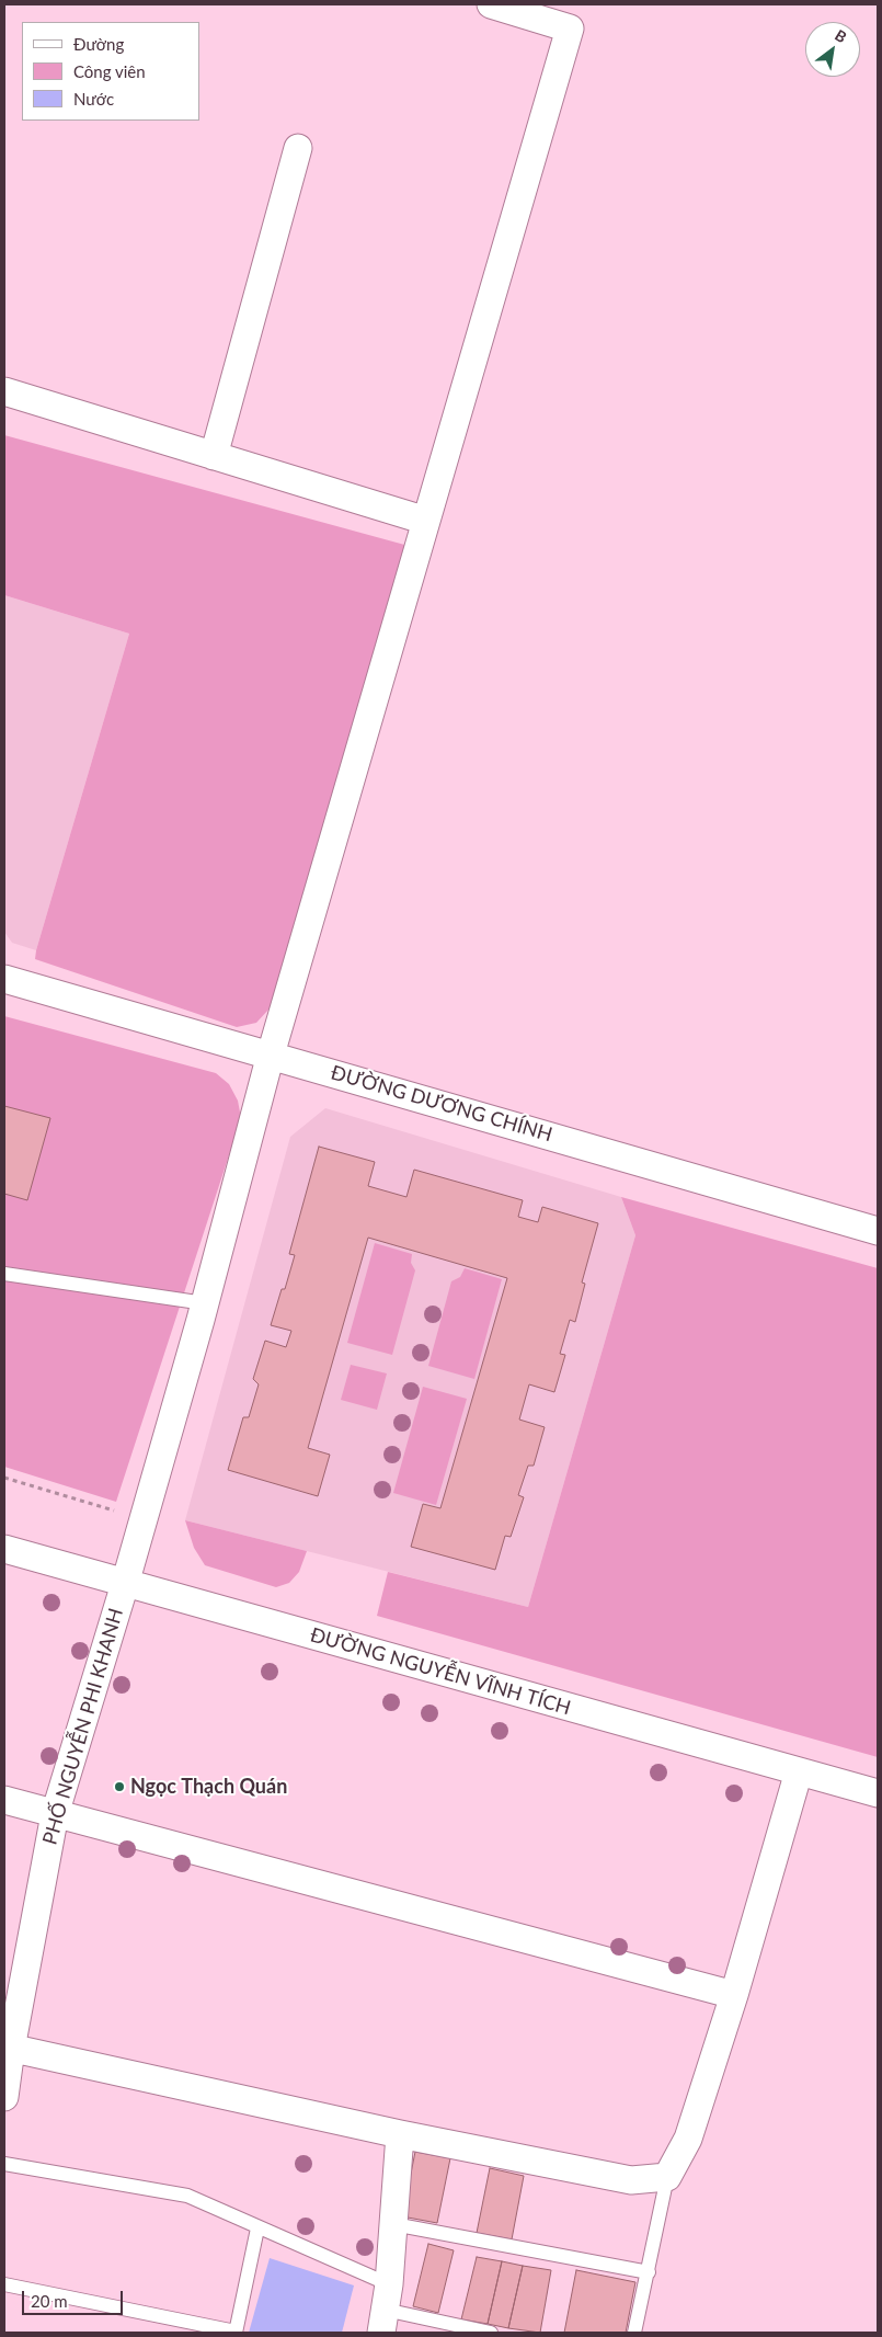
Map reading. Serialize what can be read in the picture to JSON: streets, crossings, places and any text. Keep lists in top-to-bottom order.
{
  "streets": {
    "street": ["ĐƯỜNG DƯƠNG CHÍNH", "ĐƯỜNG NGUYỄN VĨNH TÍCH", "PHỐ NGUYỄN PHI KHANH"]
  },
  "crossings": [
    ["ĐƯỜNG DƯƠNG CHÍNH", "PHỐ NGUYỄN PHI KHANH"],
    ["ĐƯỜNG NGUYỄN VĨNH TÍCH", "PHỐ NGUYỄN PHI KHANH"]
  ],
  "places": ["Ngọc Thạch Quán"],
  "legend": ["Đường", "Công viên", "Nước"],
  "scale_bar": "20 m",
  "north": "top right"
}
